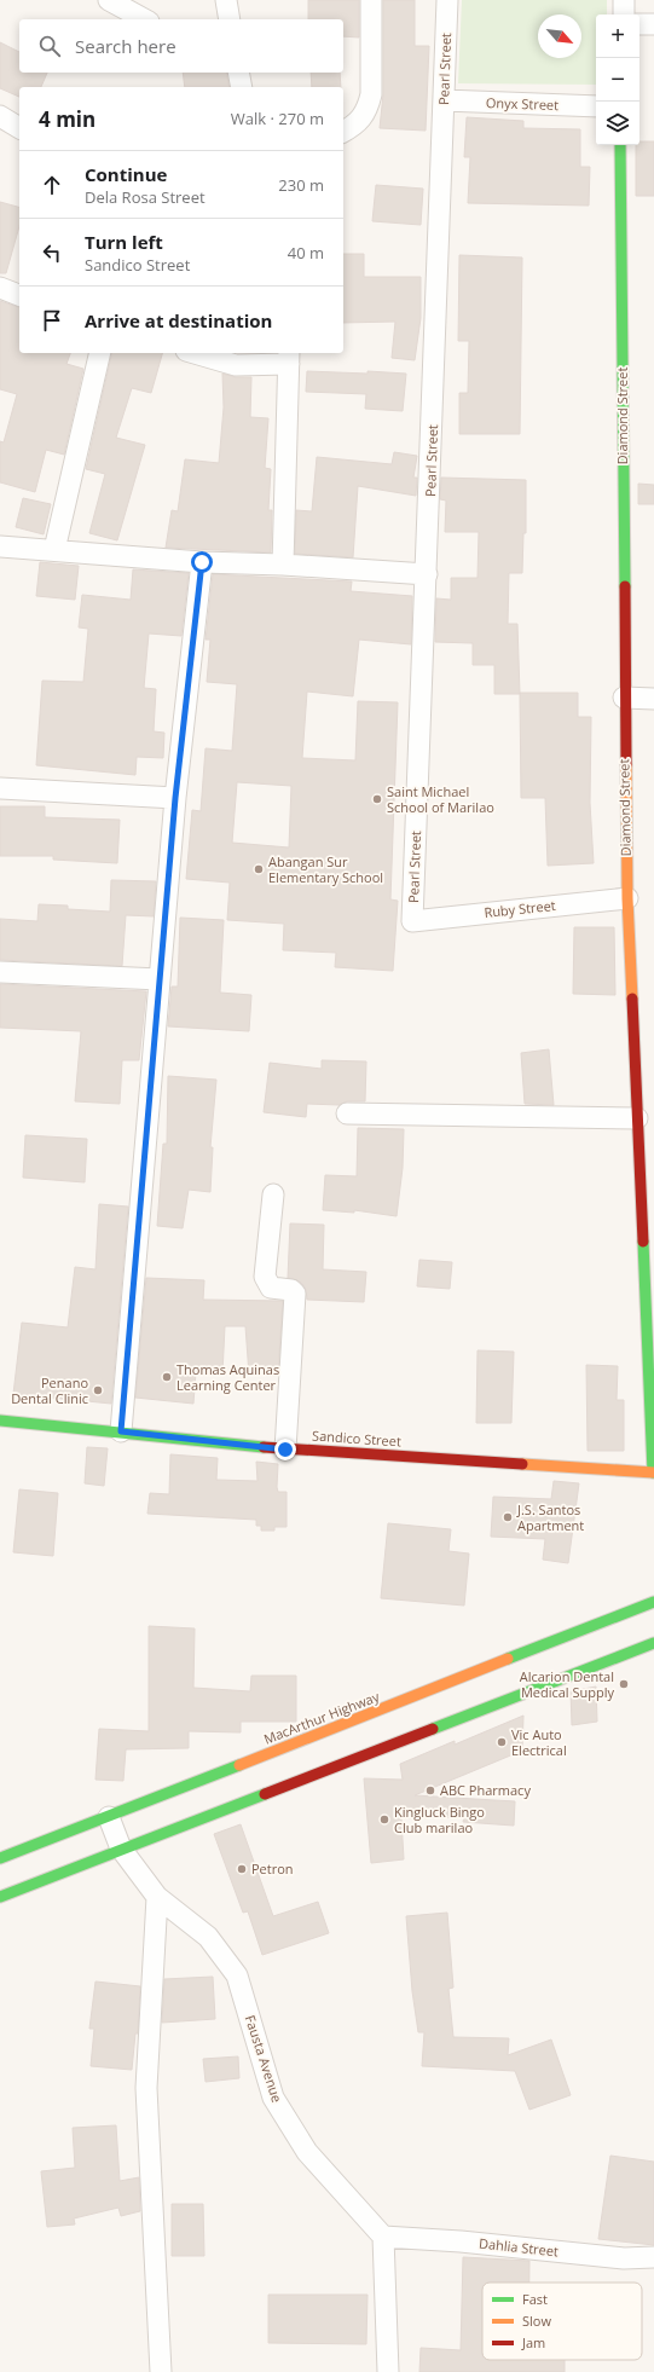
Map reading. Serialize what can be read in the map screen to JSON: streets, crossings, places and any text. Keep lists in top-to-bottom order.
{
  "streets": {
    "main road": ["Diamond Street", "Sandico Street", "MacArthur Highway"],
    "street": [
      "Pearl Street",
      "Onyx Street",
      "Ruby Street",
      "Fausta Avenue",
      "Dahlia Street"
    ]
  },
  "crossings": [
    ["Pearl Street", "Onyx Street"],
    ["Pearl Street", "Ruby Street"],
    ["Diamond Street", "Ruby Street"],
    ["Diamond Street", "Sandico Street"],
    ["MacArthur Highway", "Fausta Avenue"],
    ["Fausta Avenue", "Dahlia Street"]
  ],
  "places": [
    "Saint Michael School of Marilao",
    "Abangan Sur Elementary School",
    "Thomas Aquinas Learning Center",
    "Penano Dental Clinic",
    "J.S. Santos Apartment",
    "Alcarion Dental Medical Supply",
    "Vic Auto Electrical",
    "ABC Pharmacy",
    "Kingluck Bingo Club marilao",
    "Petron"
  ],
  "legend": ["Fast", "Slow", "Jam"],
  "north": "bottom right",
  "page": {
    "map_buttons": ["+", "−"],
    "search": "Search here",
    "heading": ["4 min", "Walk · 270 m"],
    "list": [
      ["Continue", "Dela Rosa Street", "230 m"],
      ["Turn left", "Sandico Street", "40 m"],
      "Arrive at destination"
    ]
  }
}
